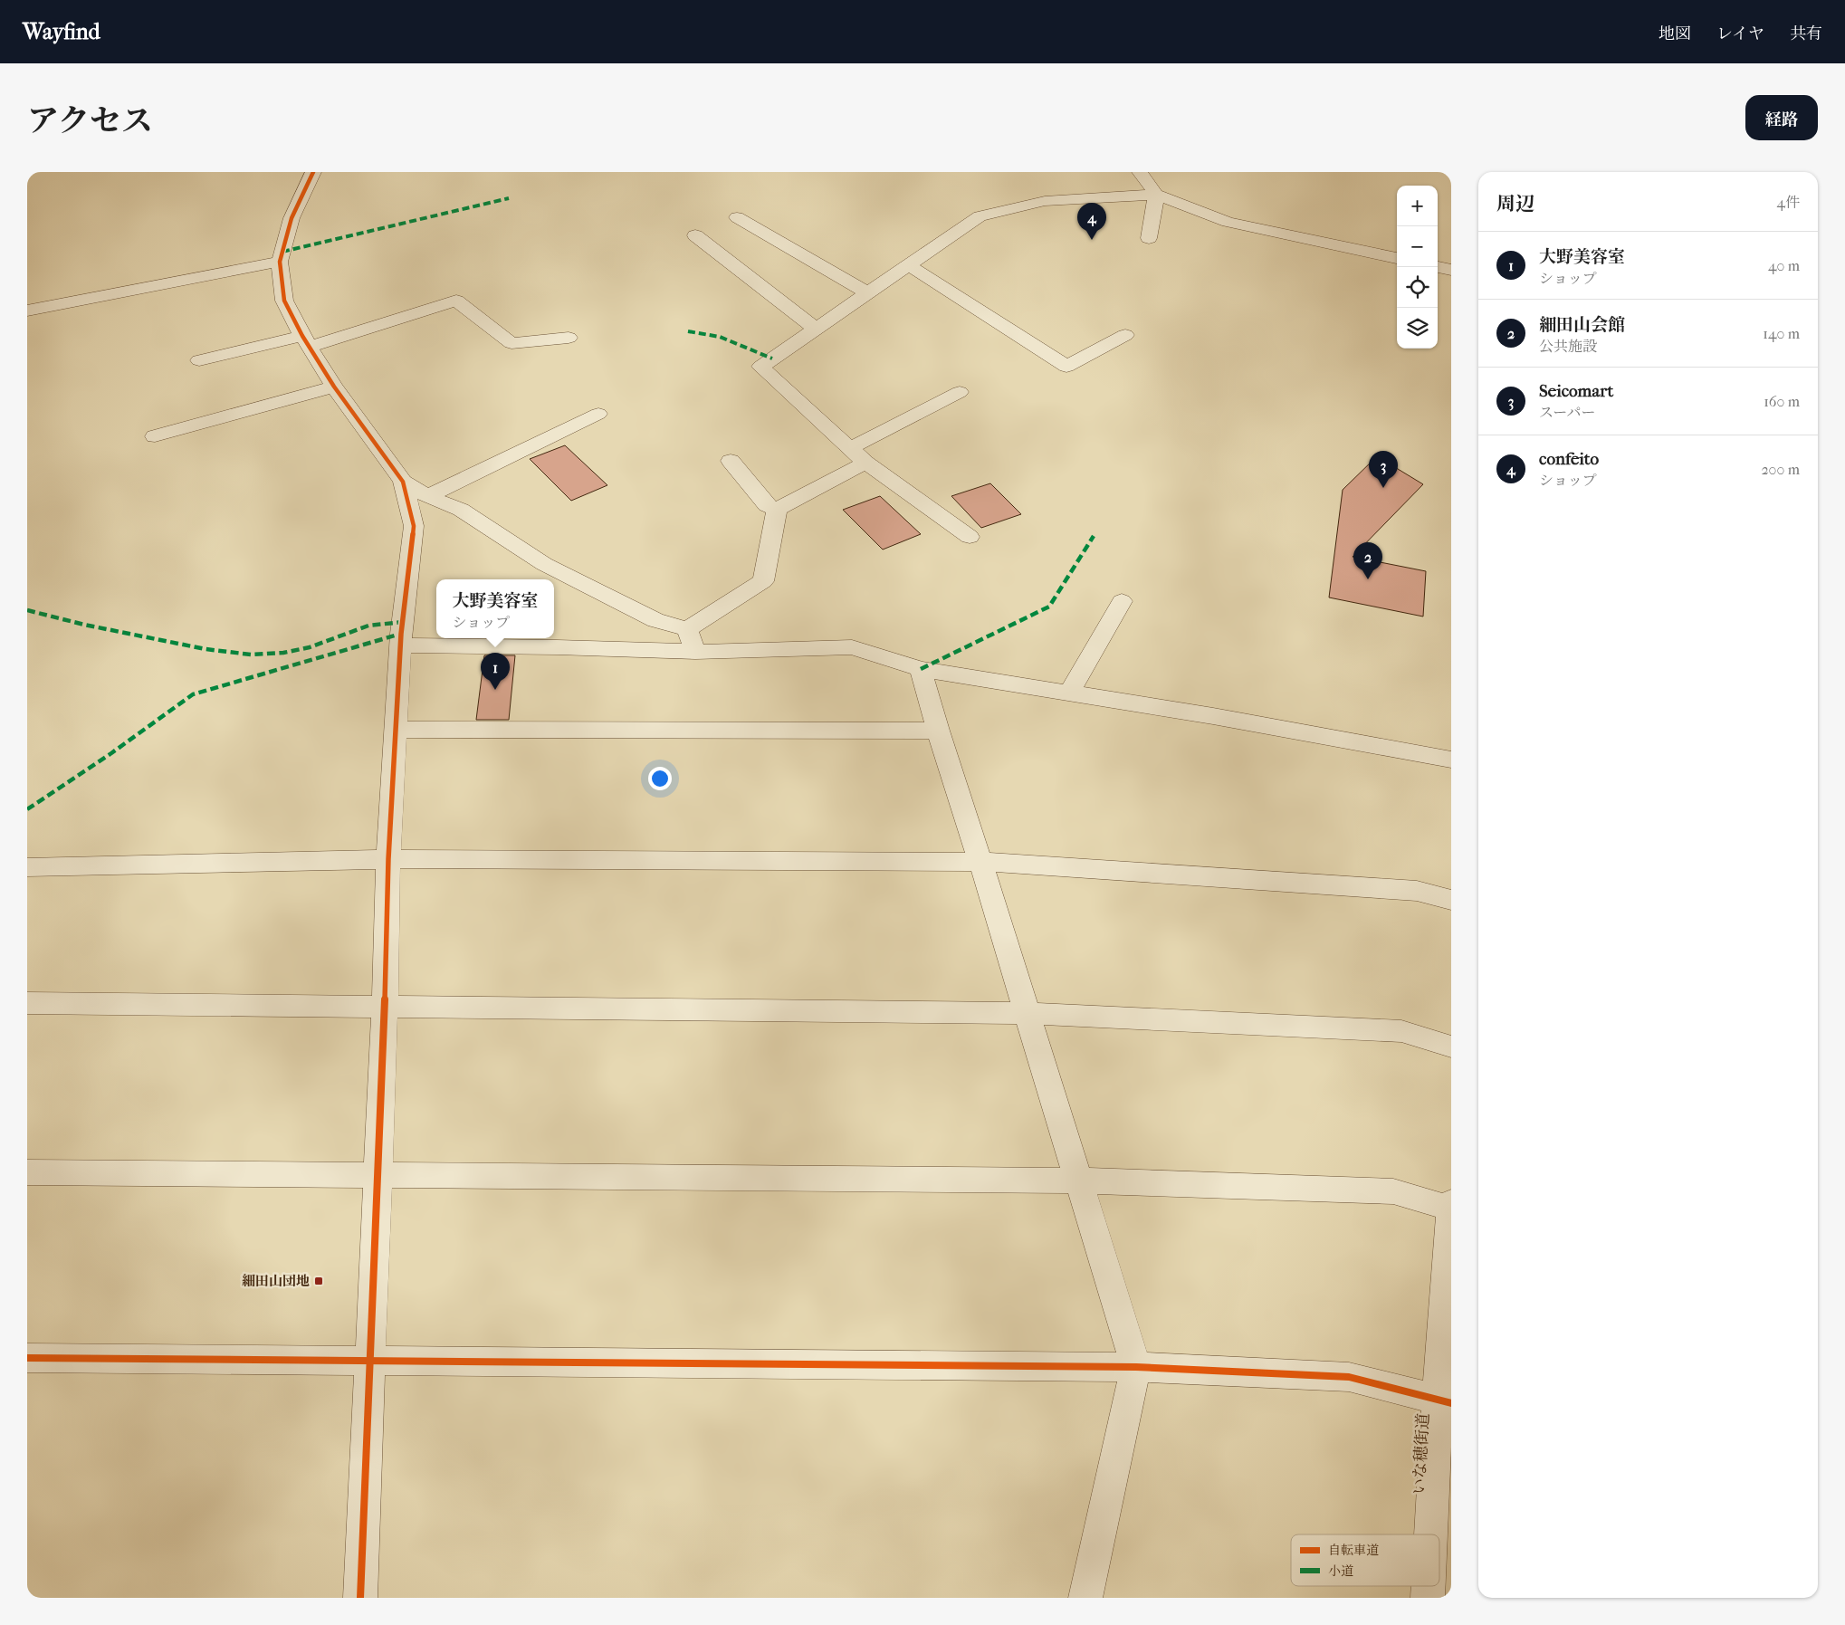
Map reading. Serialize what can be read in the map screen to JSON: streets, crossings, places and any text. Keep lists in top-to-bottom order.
{
  "streets": {
    "street": ["いな穂街道"]
  },
  "places": {
    "transit": ["細田山団地"]
  },
  "legend": ["自転車道", "小道"],
  "page": {
    "header": "Wayfind",
    "nav": ["地図", "レイヤ", "共有"],
    "title": "アクセス",
    "buttons": "経路",
    "heading": ["周辺", "4件"],
    "map_buttons": ["+", "−"],
    "pins": [
      "4",
      "3",
      "2",
      "1"
    ],
    "list": [
      {
        "mark": "1",
        "name": "大野美容室",
        "note": "ショップ",
        "value": "40 m"
      },
      {
        "mark": "2",
        "name": "細田山会館",
        "note": "公共施設",
        "value": "140 m"
      },
      {
        "mark": "3",
        "name": "Seicomart",
        "note": "スーパー",
        "value": "160 m"
      },
      {
        "mark": "4",
        "name": "confeito",
        "note": "ショップ",
        "value": "200 m"
      }
    ],
    "popup": ["大野美容室", "ショップ"]
  }
}
